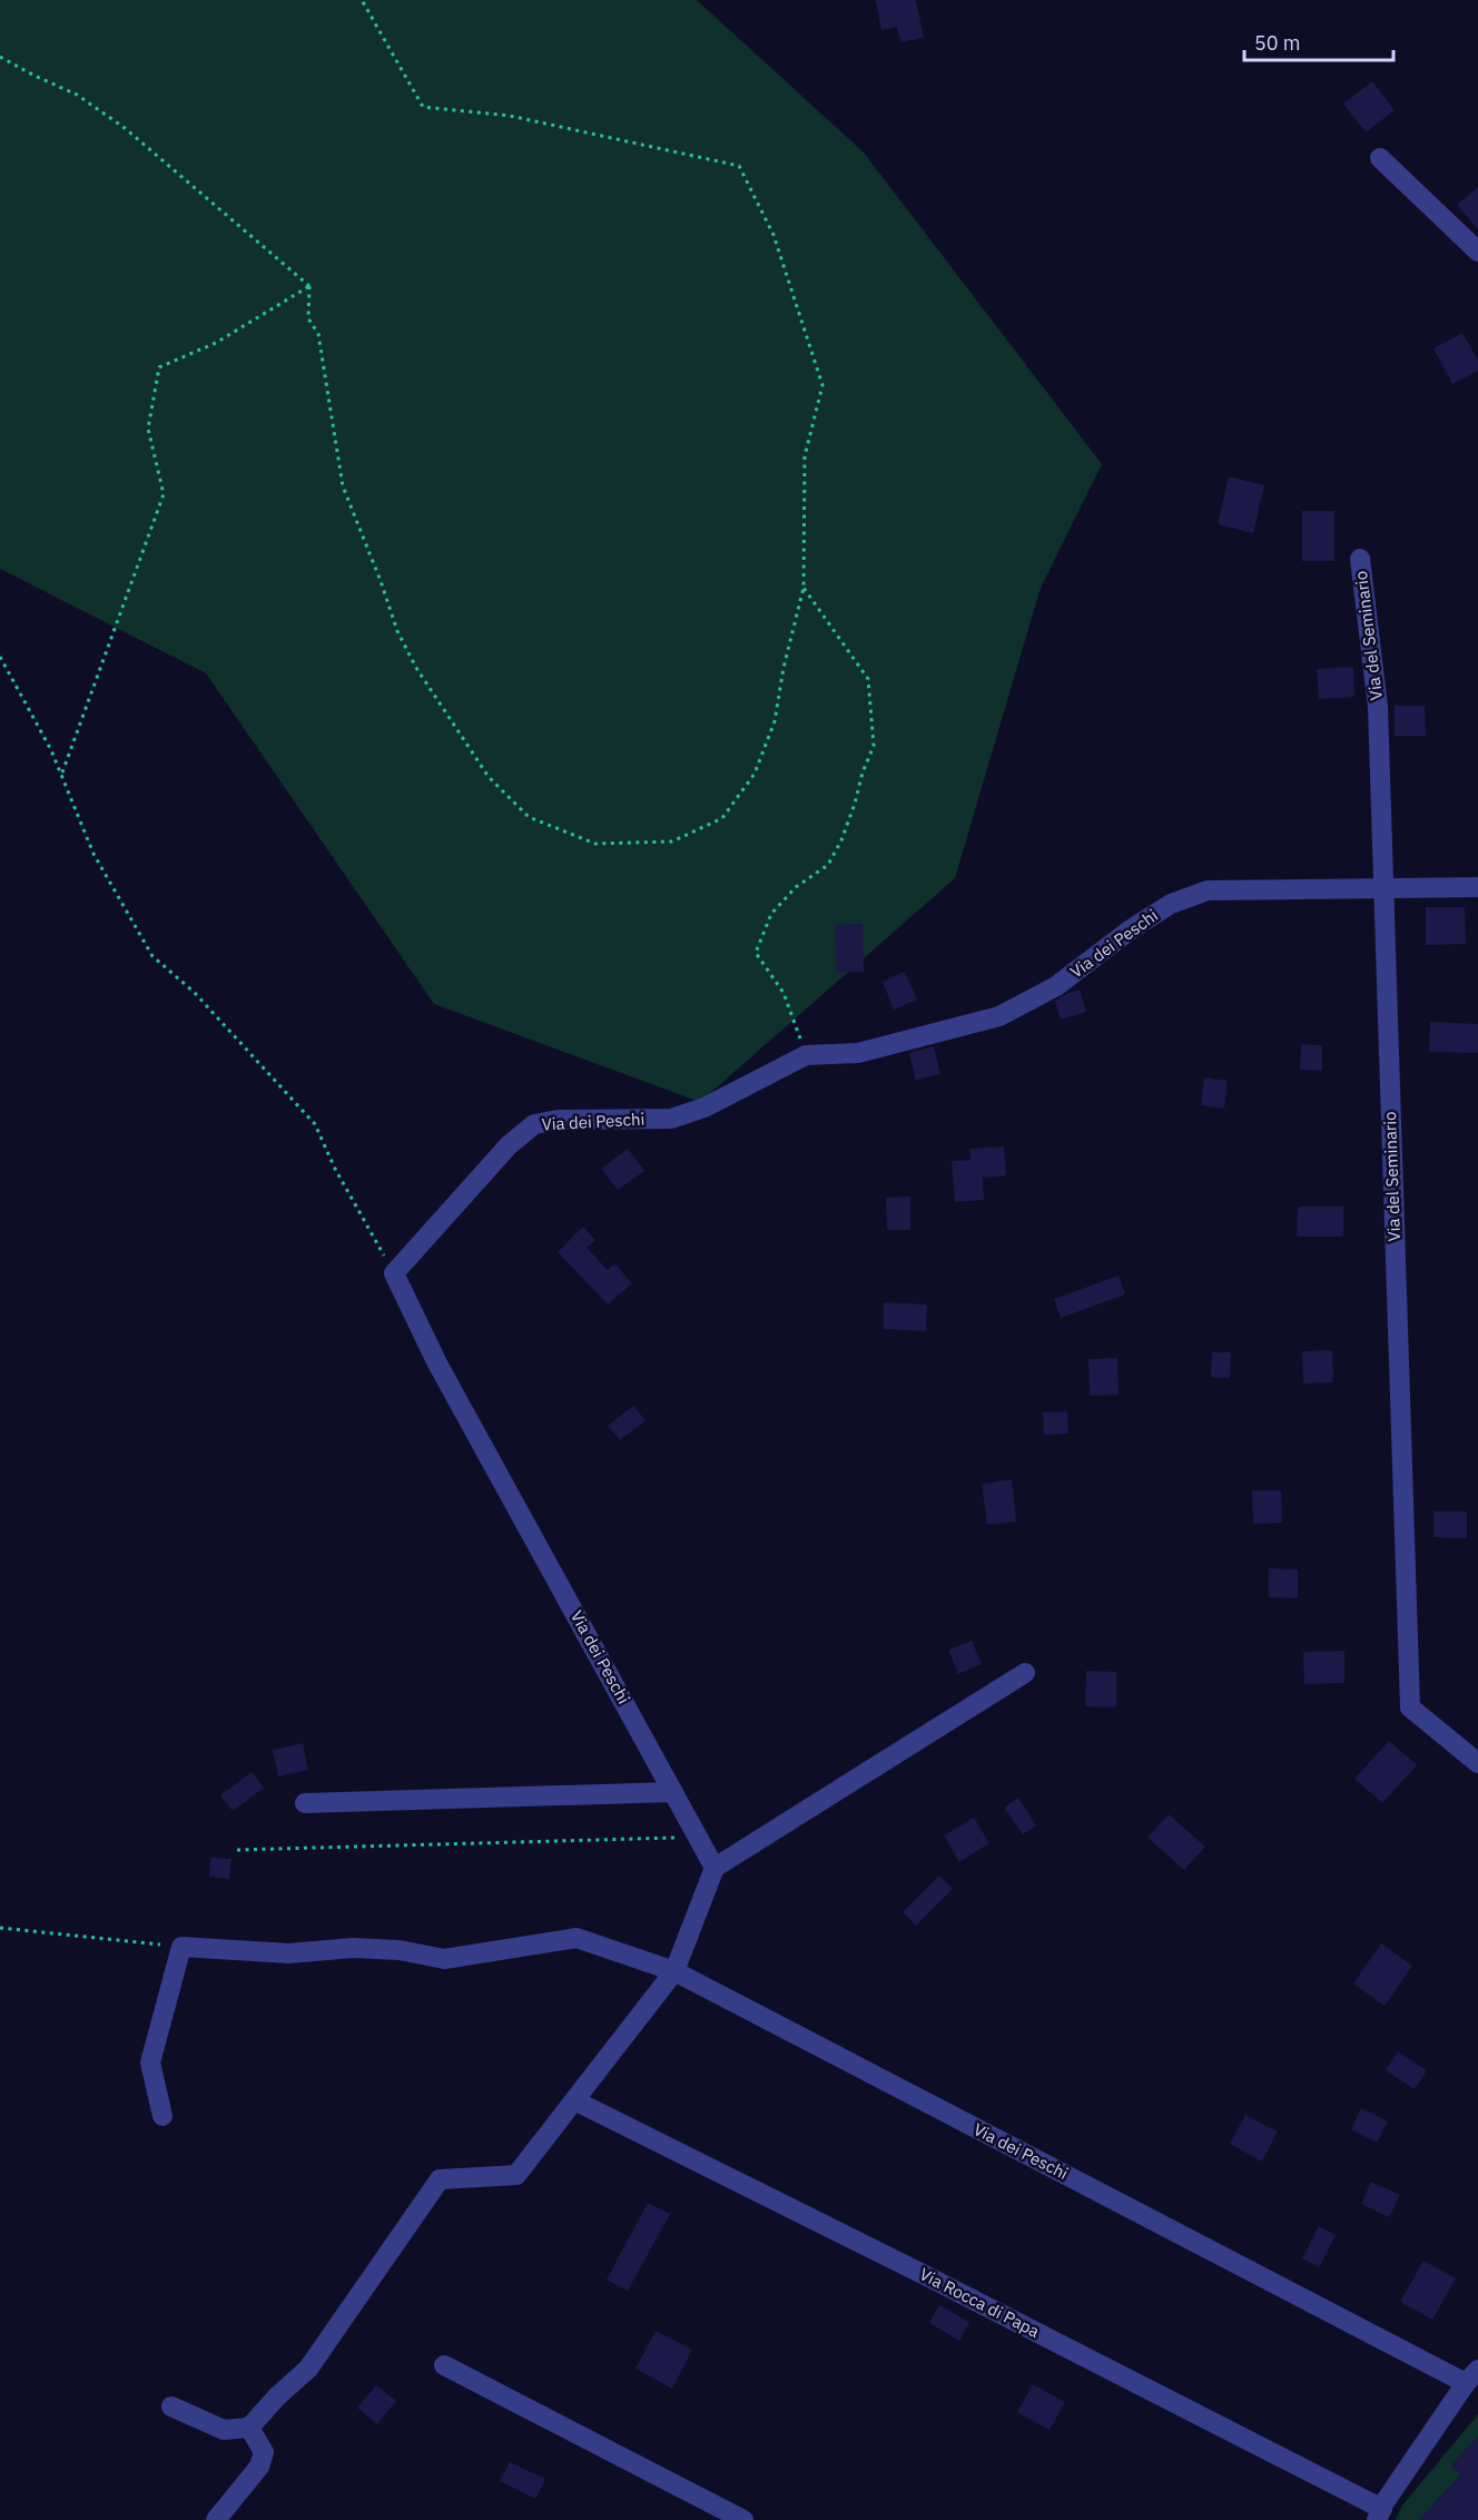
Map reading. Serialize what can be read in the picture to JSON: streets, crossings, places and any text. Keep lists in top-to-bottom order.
{
  "streets": {
    "street": ["Via del Seminario", "Via dei Peschi", "Via Rocca di Papa"]
  },
  "crossings": [
    ["Via del Seminario", "Via dei Peschi"],
    ["Via dei Peschi", "Via Rocca di Papa"]
  ],
  "scale_bar": "50 m"
}
